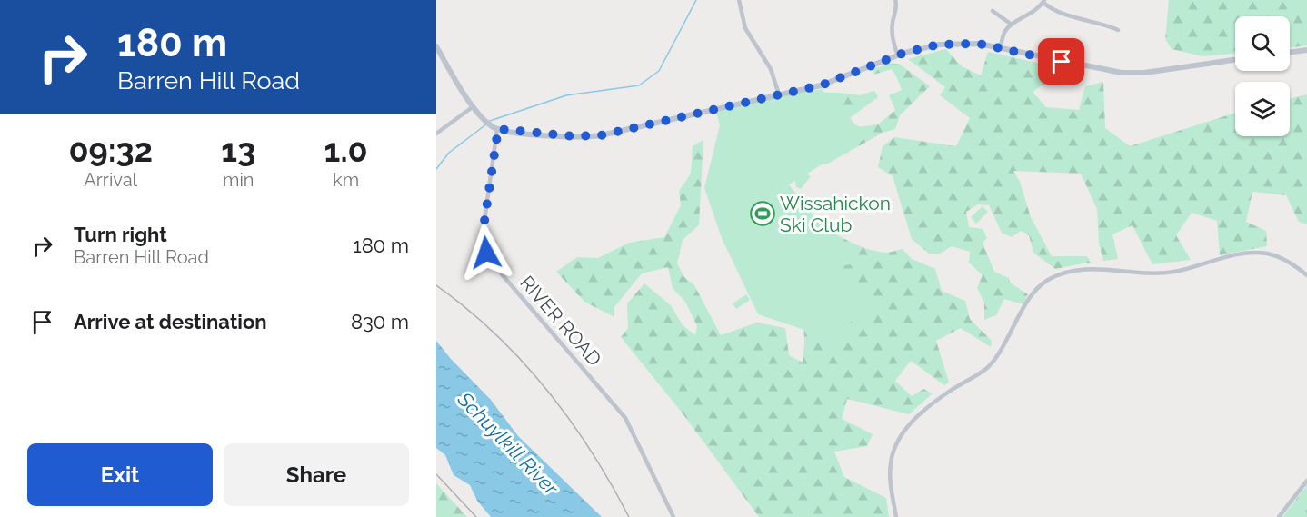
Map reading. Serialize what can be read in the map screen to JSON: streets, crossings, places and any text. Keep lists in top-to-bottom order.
{
  "streets": {
    "street": ["RIVER ROAD"]
  },
  "water": ["Schuylkill River"],
  "places": {
    "sports": ["Wissahickon Ski Club"]
  },
  "page": {
    "turn": ["180 m", "Barren Hill Road"],
    "eta": [
      "09:32",
      "Arrival",
      "13",
      "min",
      "1.0",
      "km"
    ],
    "list": [
      {
        "name": "Turn right",
        "note": "Barren Hill Road",
        "value": "180 m"
      },
      {
        "name": "Arrive at destination",
        "value": "830 m"
      }
    ],
    "buttons": ["Exit", "Share"]
  }
}
